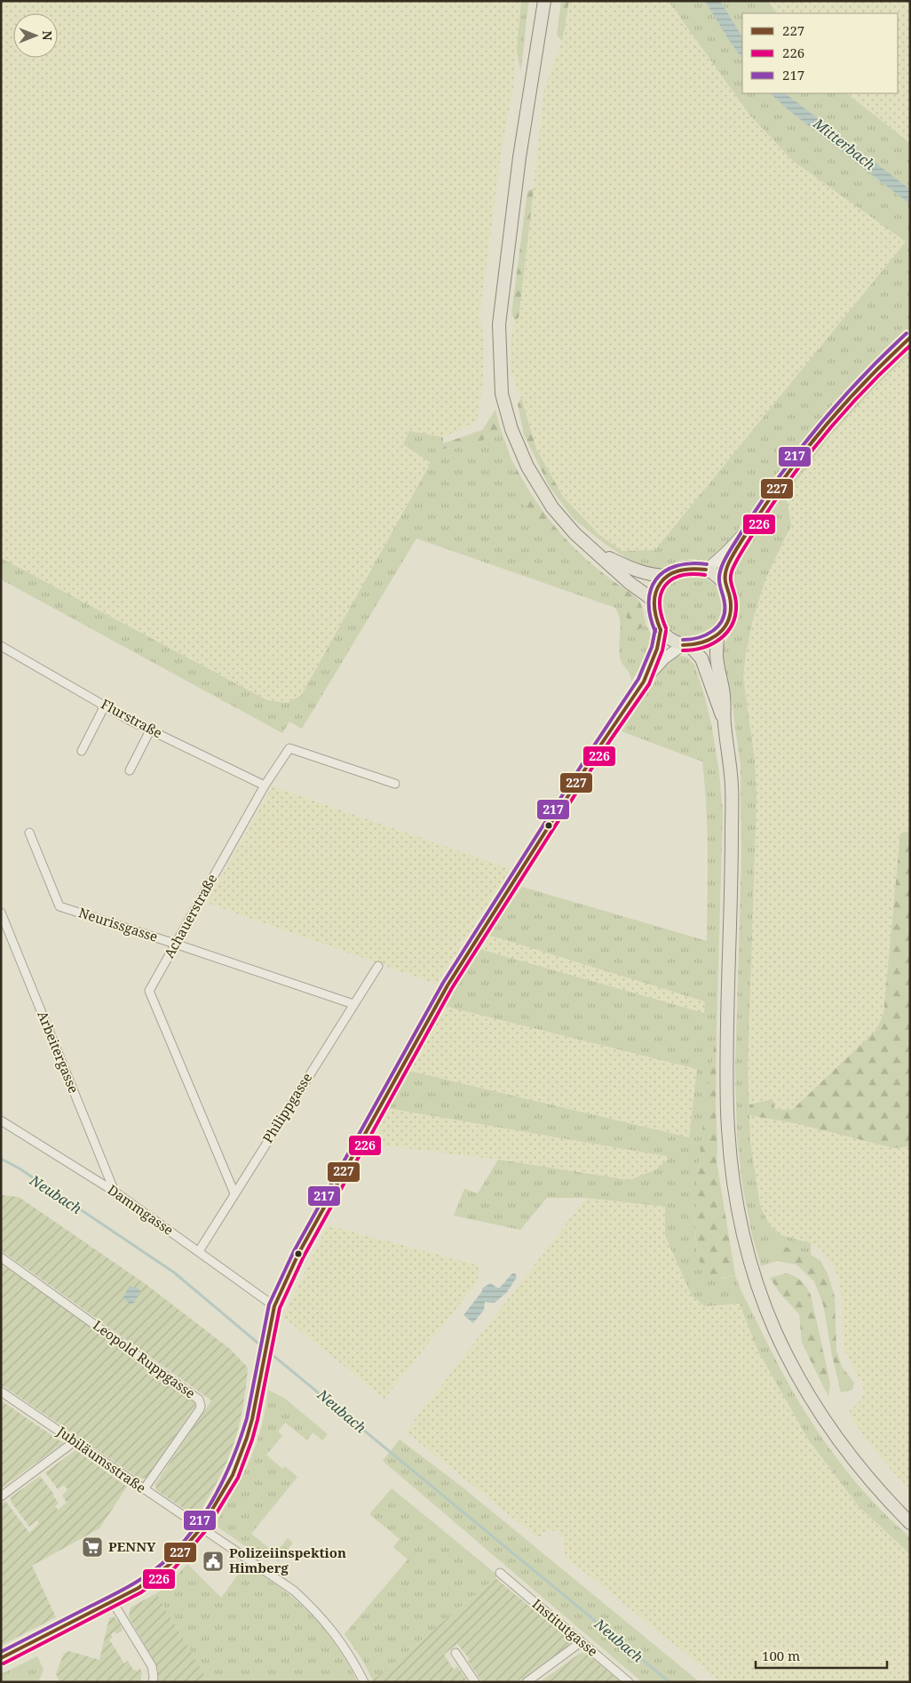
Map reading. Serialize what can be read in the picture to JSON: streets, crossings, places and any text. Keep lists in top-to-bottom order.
{
  "streets": {
    "street": [
      "Flurstraße",
      "Achauerstraße",
      "Neurissgasse",
      "Arbeitergasse",
      "Philippgasse",
      "Dammgasse",
      "Leopold Ruppgasse",
      "Jubiläumsstraße",
      "Institutgasse"
    ]
  },
  "crossings": [
    ["Flurstraße", "Achauerstraße"],
    ["Achauerstraße", "Neurissgasse"],
    ["Achauerstraße", "Philippgasse"],
    ["Neurissgasse", "Philippgasse"],
    ["Arbeitergasse", "Dammgasse"],
    ["Philippgasse", "Dammgasse"],
    ["Leopold Ruppgasse", "Jubiläumsstraße"]
  ],
  "water": ["Mitterbach", "Neubach"],
  "places": {
    "supermarket": ["PENNY"],
    "public building": ["Polizeiinspektion Himberg"]
  },
  "lines": ["transit line 217", "transit line 227", "transit line 226"],
  "legend": ["227", "226", "217"],
  "scale_bar": "100 m",
  "north": "right"
}
